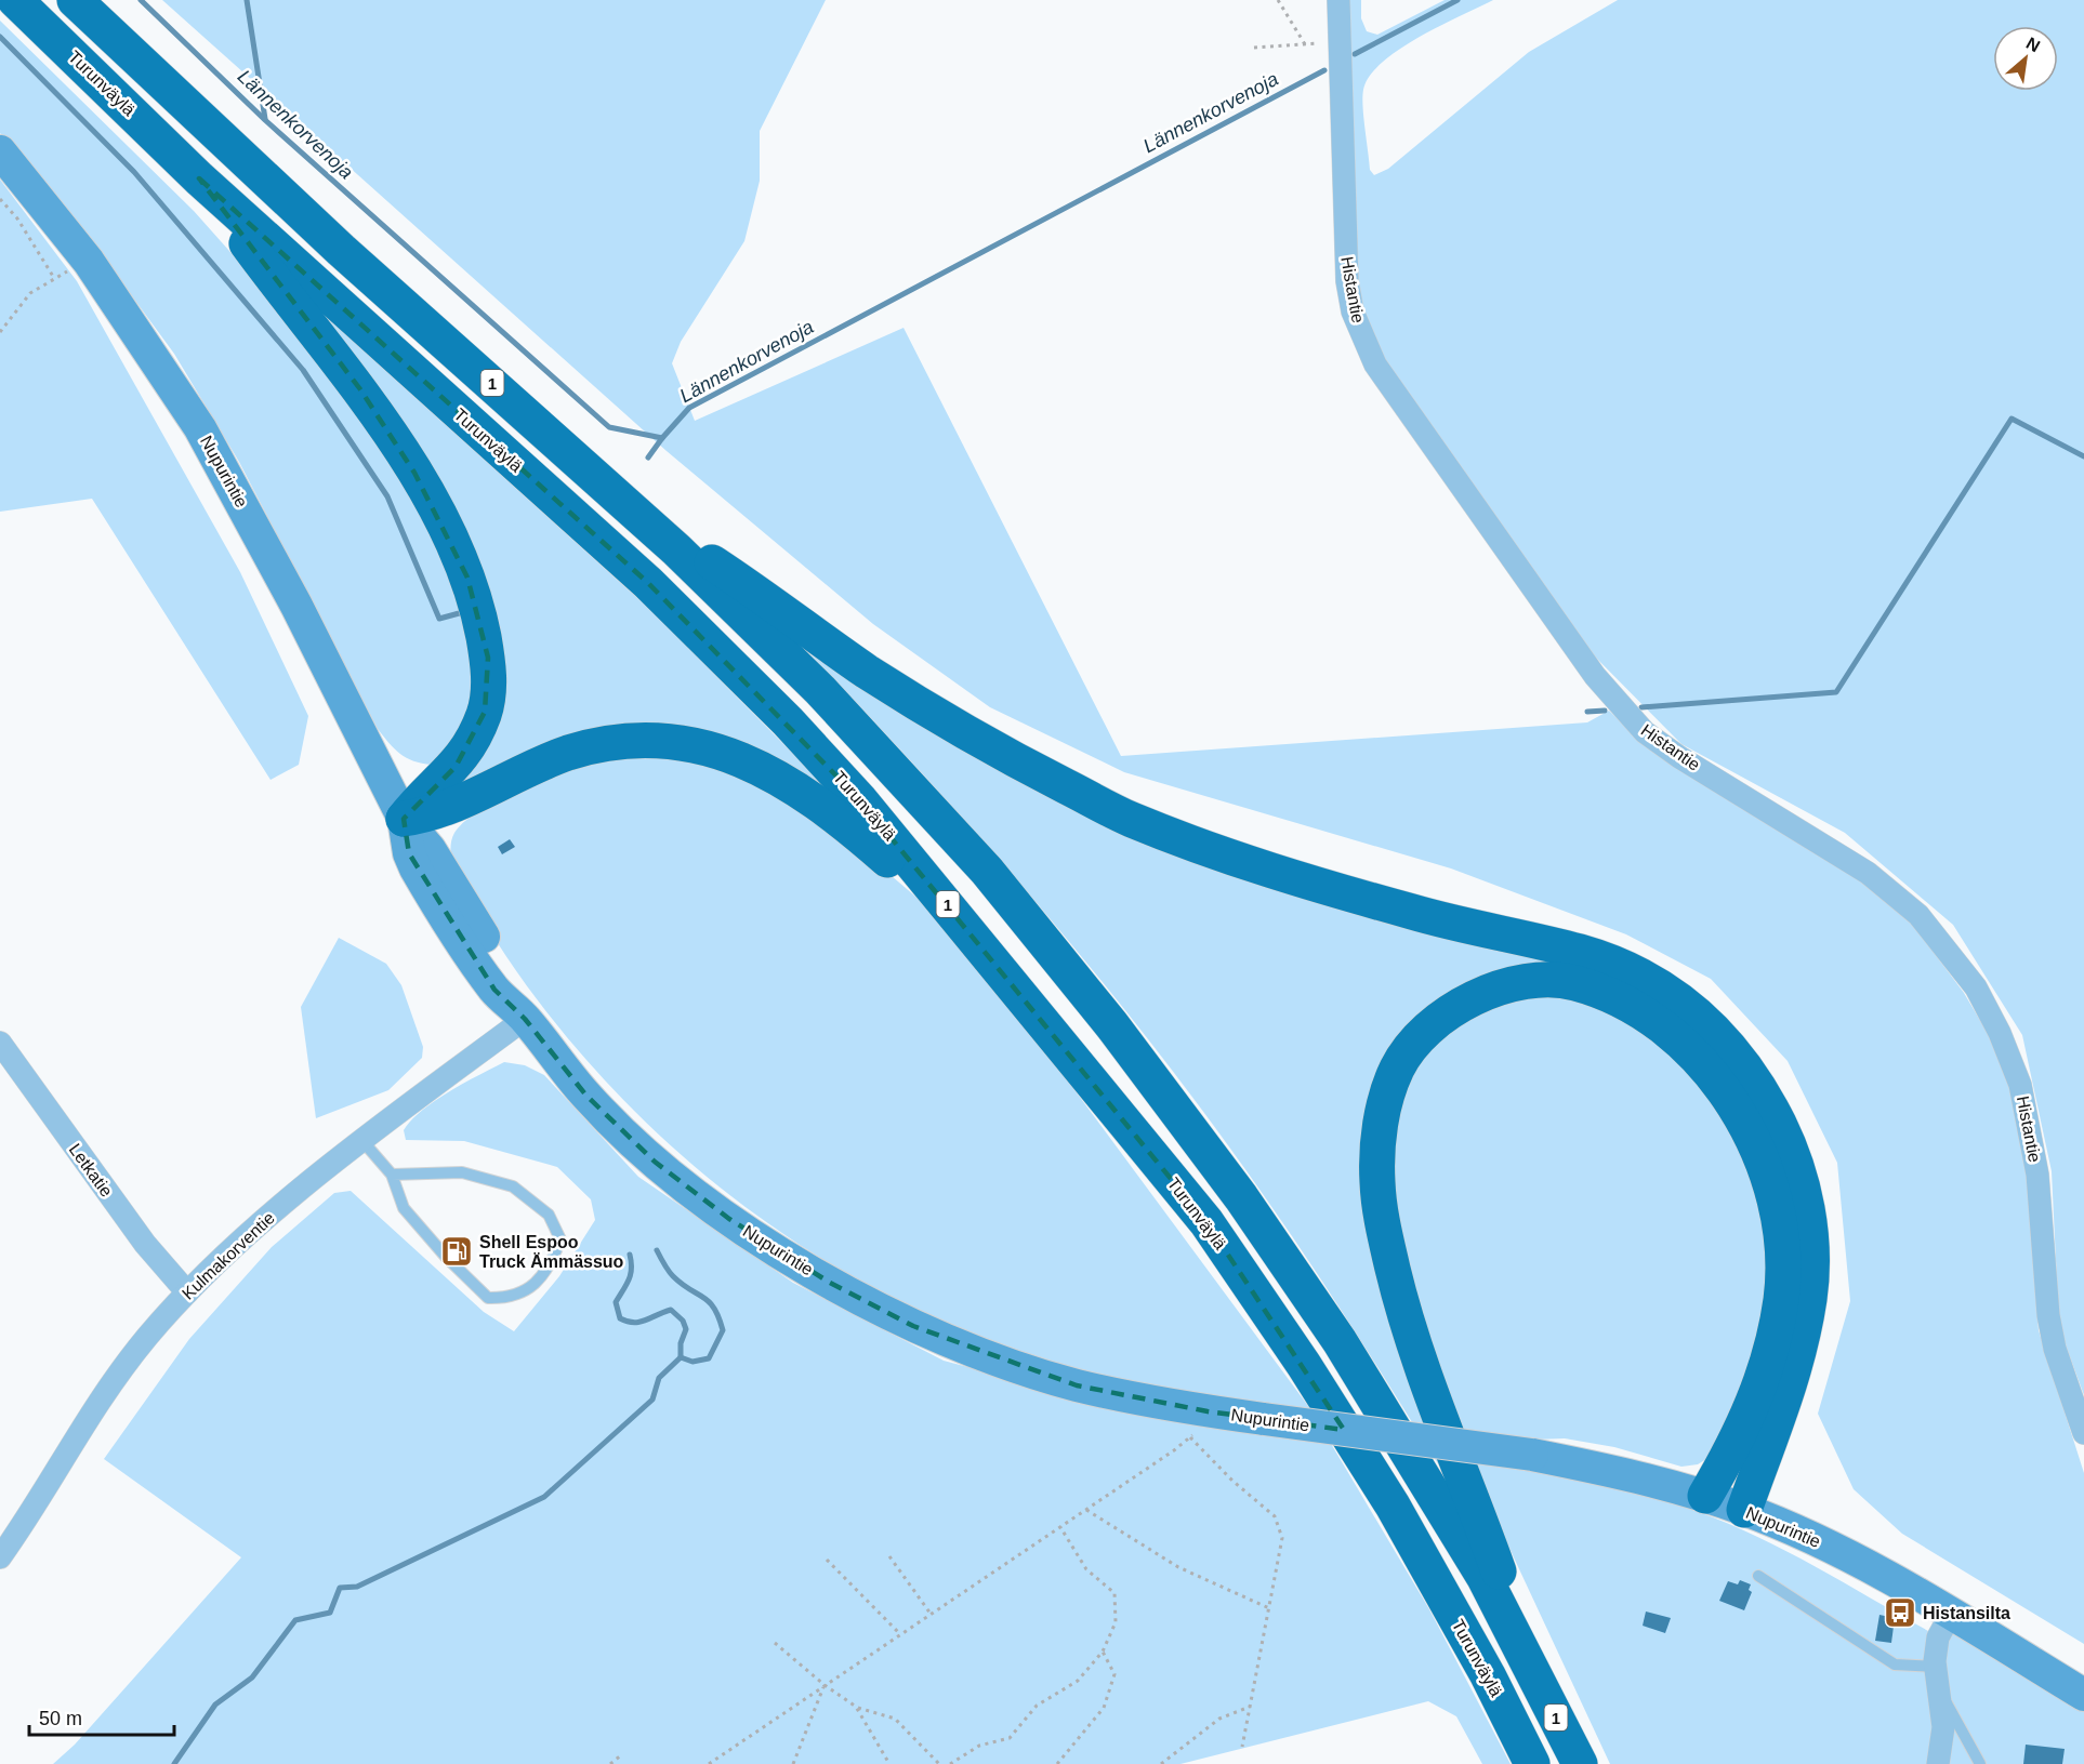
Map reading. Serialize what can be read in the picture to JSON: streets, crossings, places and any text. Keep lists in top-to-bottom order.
{
  "streets": {
    "highway": ["Turunväylä", "1"],
    "main road": ["Nupurintie"],
    "street": ["Histantie", "Letkatie", "Kulmakorventie"]
  },
  "crossings": [
    ["Nupurintie", "Kulmakorventie"],
    ["Letkatie", "Kulmakorventie"]
  ],
  "water": ["Lännenkorvenoja"],
  "places": {
    "fuel station": ["Shell Espoo Truck Ämmässuo"],
    "bus stop": ["Histansilta"]
  },
  "scale_bar": "50 m",
  "north": "top right"
}
